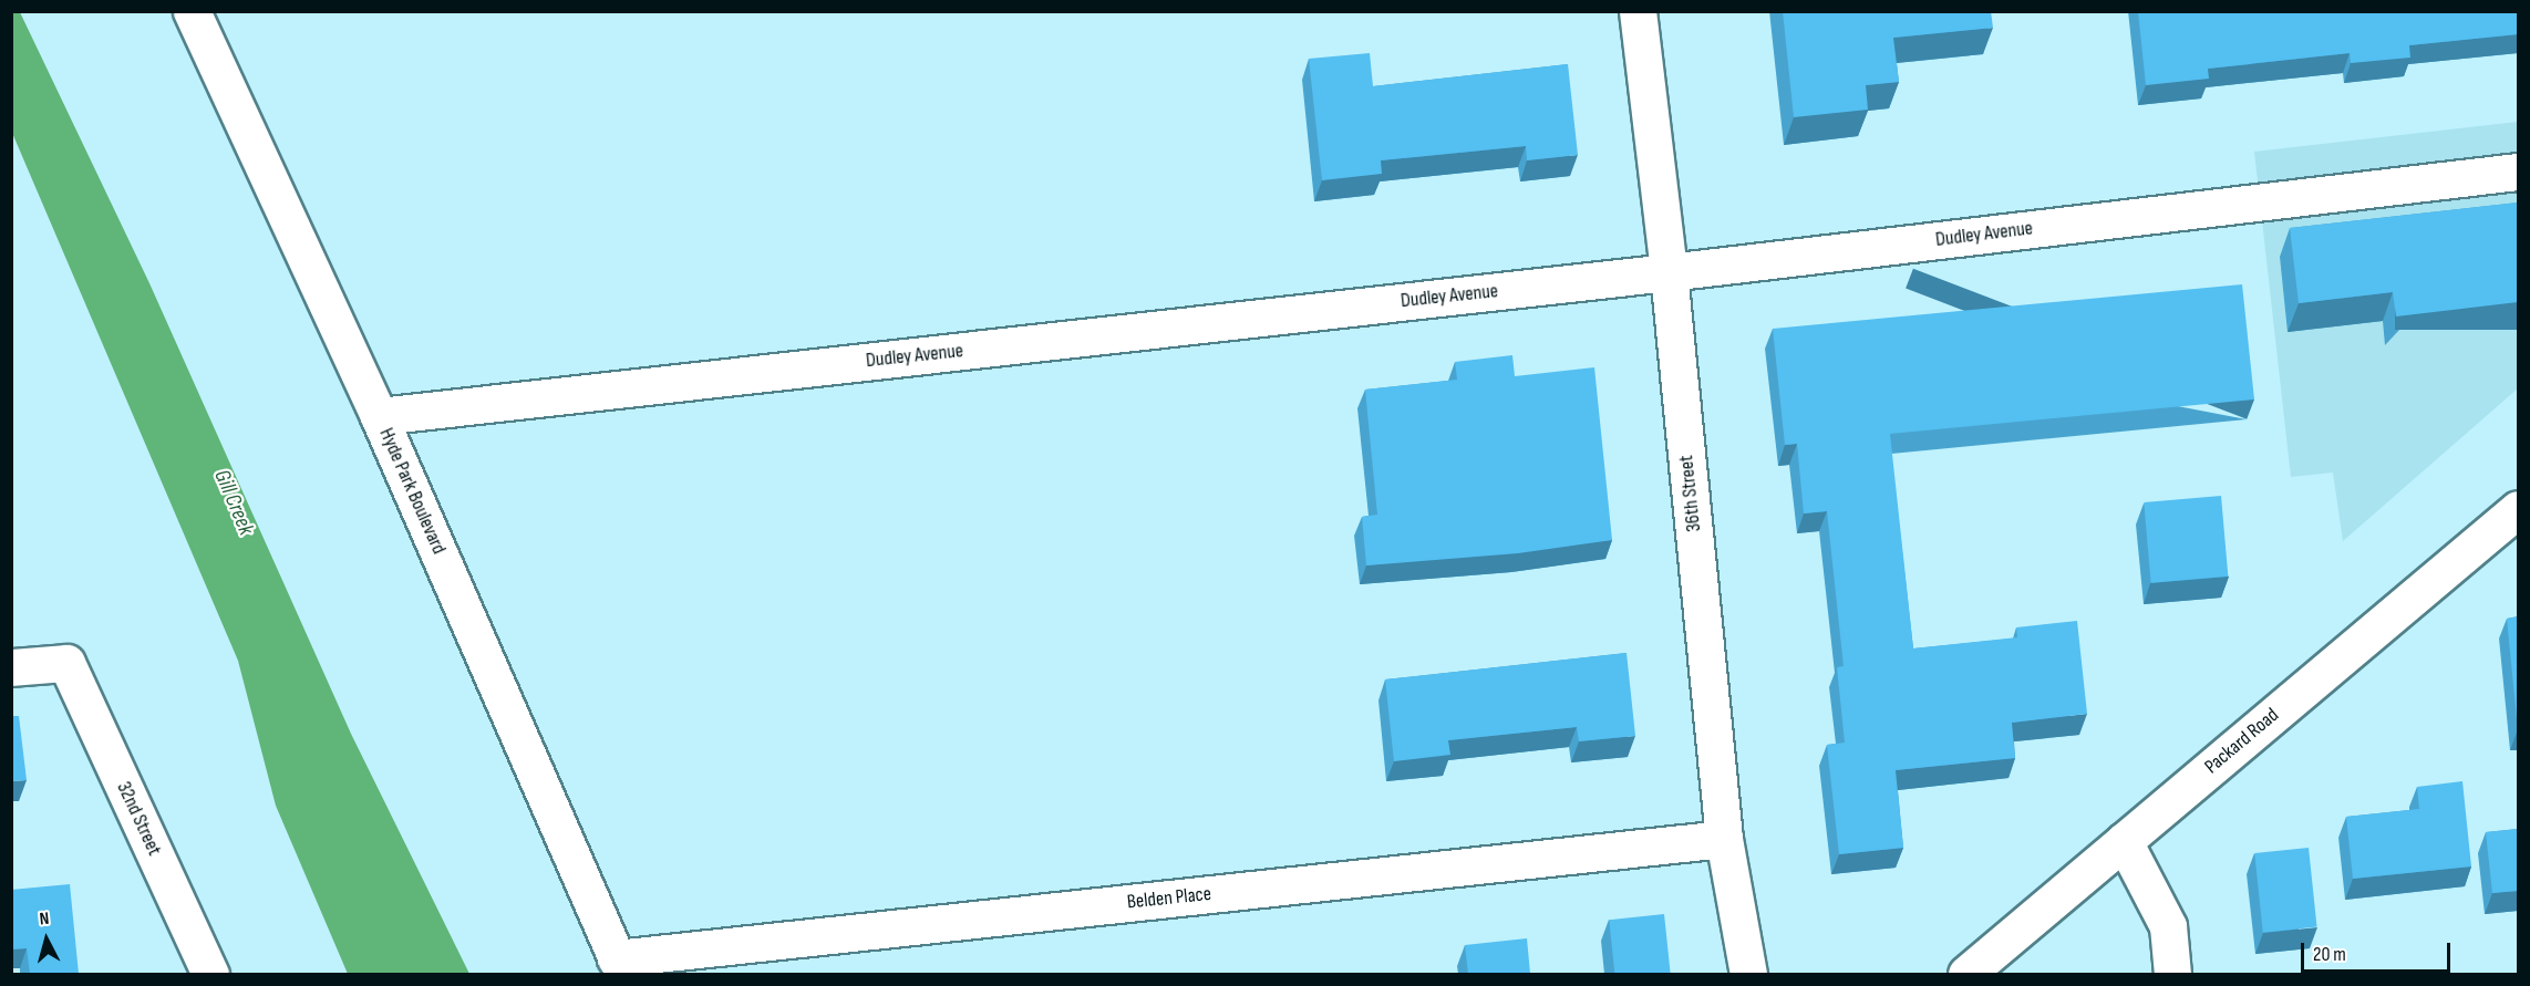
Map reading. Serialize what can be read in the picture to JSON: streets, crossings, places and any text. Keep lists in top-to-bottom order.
{
  "streets": {
    "street": [
      "Dudley Avenue",
      "Hyde Park Boulevard",
      "36th Street",
      "Packard Road",
      "32nd Street",
      "Belden Place"
    ]
  },
  "crossings": [
    ["Dudley Avenue", "Hyde Park Boulevard"],
    ["Dudley Avenue", "36th Street"],
    ["Hyde Park Boulevard", "Belden Place"],
    ["36th Street", "Belden Place"]
  ],
  "water": ["Gill Creek"],
  "scale_bar": "20 m",
  "north": "top"
}
